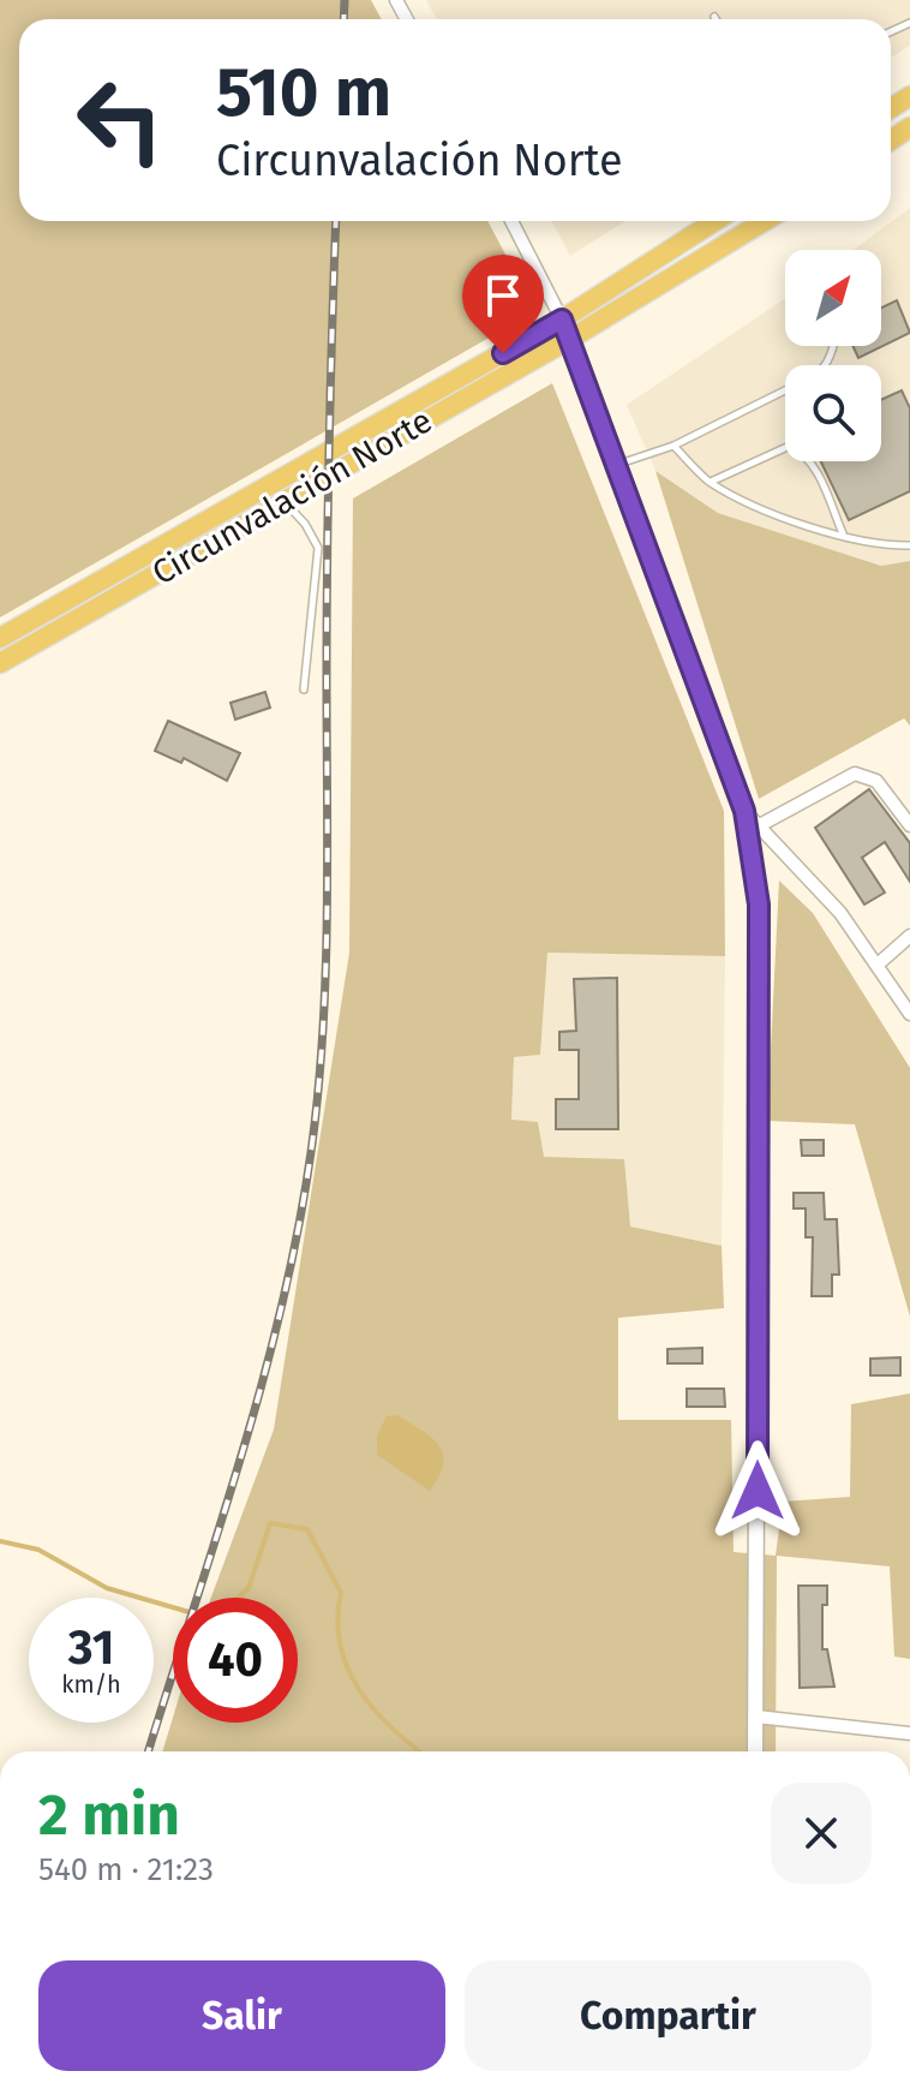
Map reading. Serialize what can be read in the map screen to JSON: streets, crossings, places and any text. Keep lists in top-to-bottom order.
{
  "streets": {
    "highway": ["Circunvalación Norte"]
  },
  "north": "top right",
  "page": {
    "turn": ["510 m", "Circunvalación Norte"],
    "speed": "31 km/h",
    "limit": "40",
    "heading": ["2 min", "540 m · 21:23"],
    "buttons": ["Salir", "Compartir"]
  }
}
